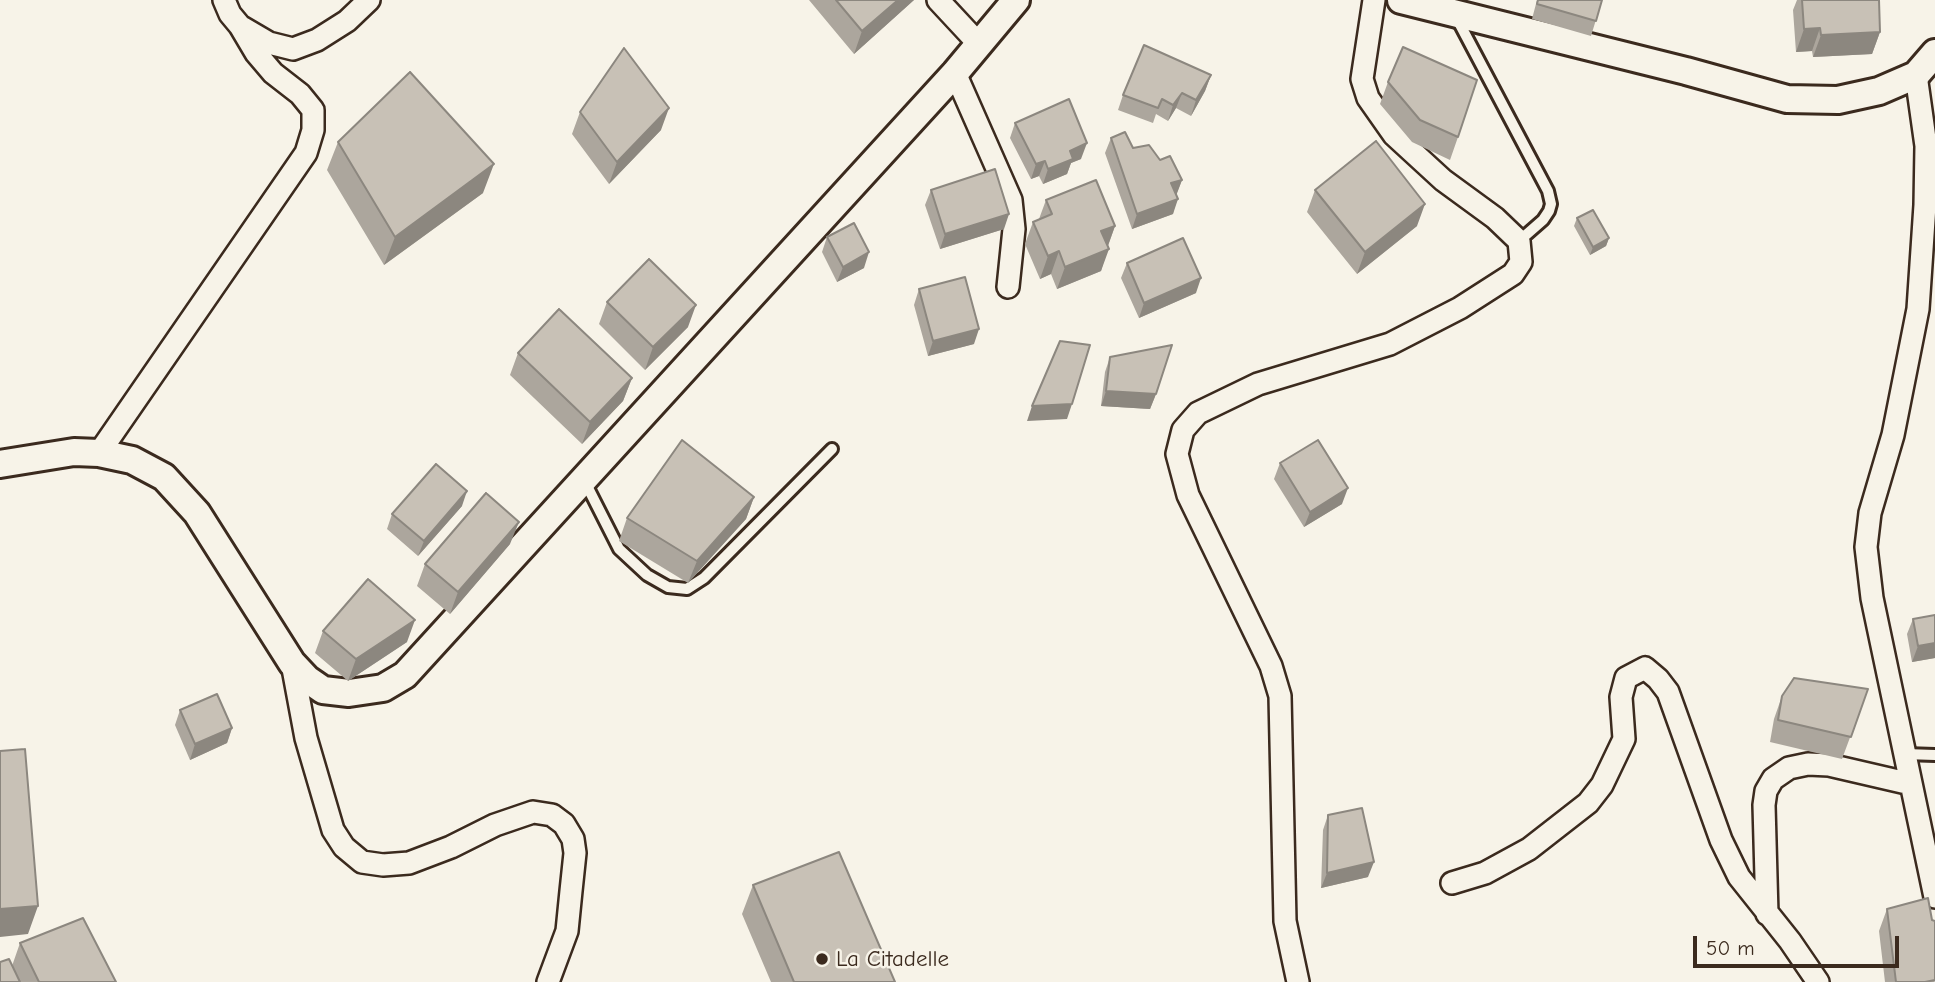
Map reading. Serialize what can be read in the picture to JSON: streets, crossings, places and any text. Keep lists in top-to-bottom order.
{
  "places": ["La Citadelle"],
  "scale_bar": "50 m"
}
